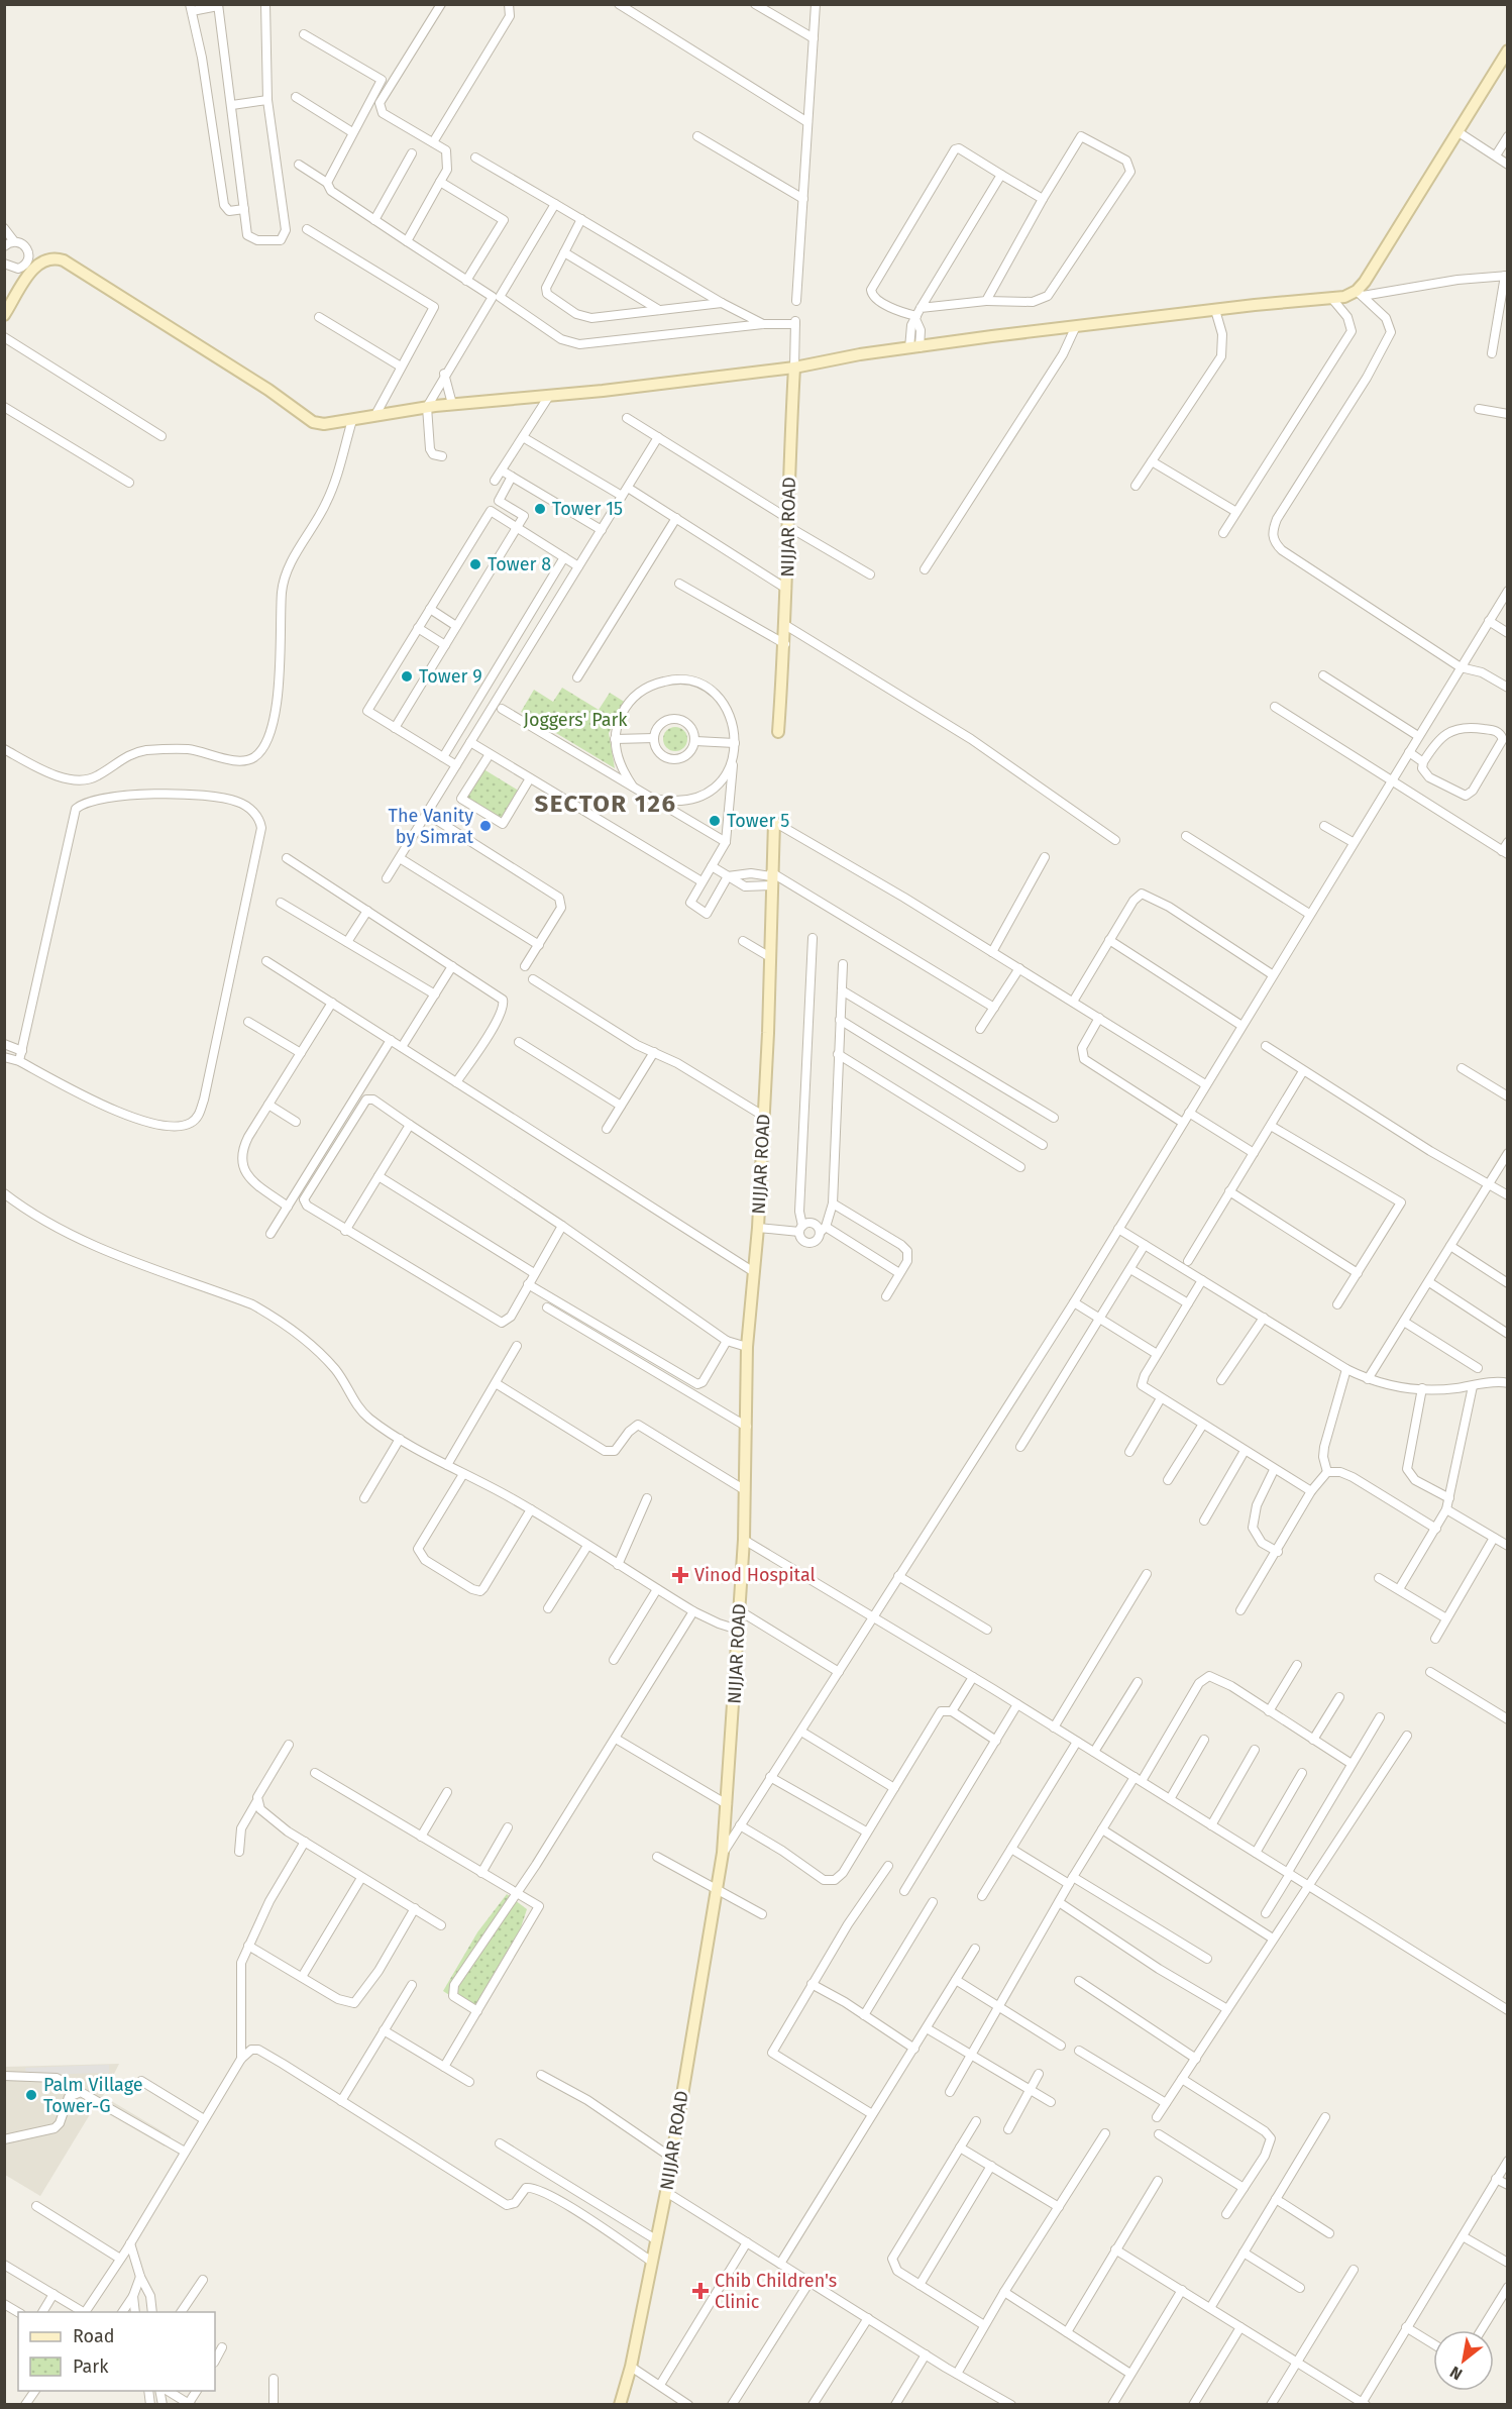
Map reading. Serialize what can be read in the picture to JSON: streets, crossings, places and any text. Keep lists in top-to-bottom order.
{
  "streets": {
    "street": ["NIJJAR ROAD"]
  },
  "districts": ["SECTOR 126"],
  "parks": ["Joggers' Park"],
  "places": {
    "other": [
      "Tower 15",
      "Tower 8",
      "Tower 9",
      "Tower 5",
      "The Vanity by Simrat",
      "Palm Village Tower-G"
    ],
    "health": ["Vinod Hospital", "Chib Children's Clinic"]
  },
  "legend": ["Road", "Park"],
  "north": "bottom left"
}
